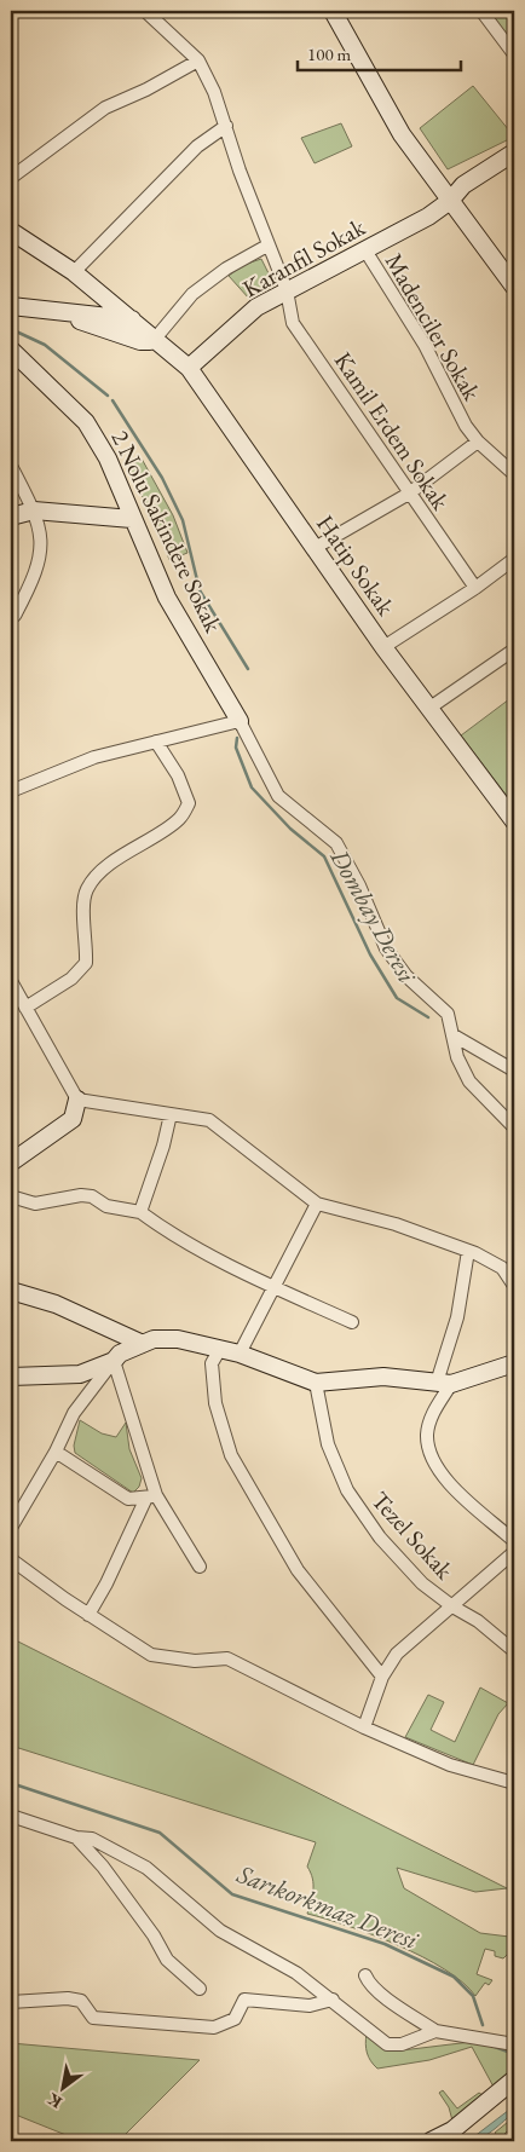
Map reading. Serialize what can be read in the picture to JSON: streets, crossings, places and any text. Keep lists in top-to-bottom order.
{
  "streets": {
    "street": [
      "Karanfil Sokak",
      "Madenciler Sokak",
      "Kamil Erdem Sokak",
      "2 Nolu Sakindere Sokak",
      "Hatip Sokak",
      "Tezel Sokak"
    ]
  },
  "crossings": [
    ["Karanfil Sokak", "Madenciler Sokak"],
    ["Karanfil Sokak", "Kamil Erdem Sokak"],
    ["Karanfil Sokak", "Hatip Sokak"]
  ],
  "water": ["Dombay Deresi", "Sarıkorkmaz Deresi"],
  "scale_bar": "100 m",
  "north": "bottom left"
}
